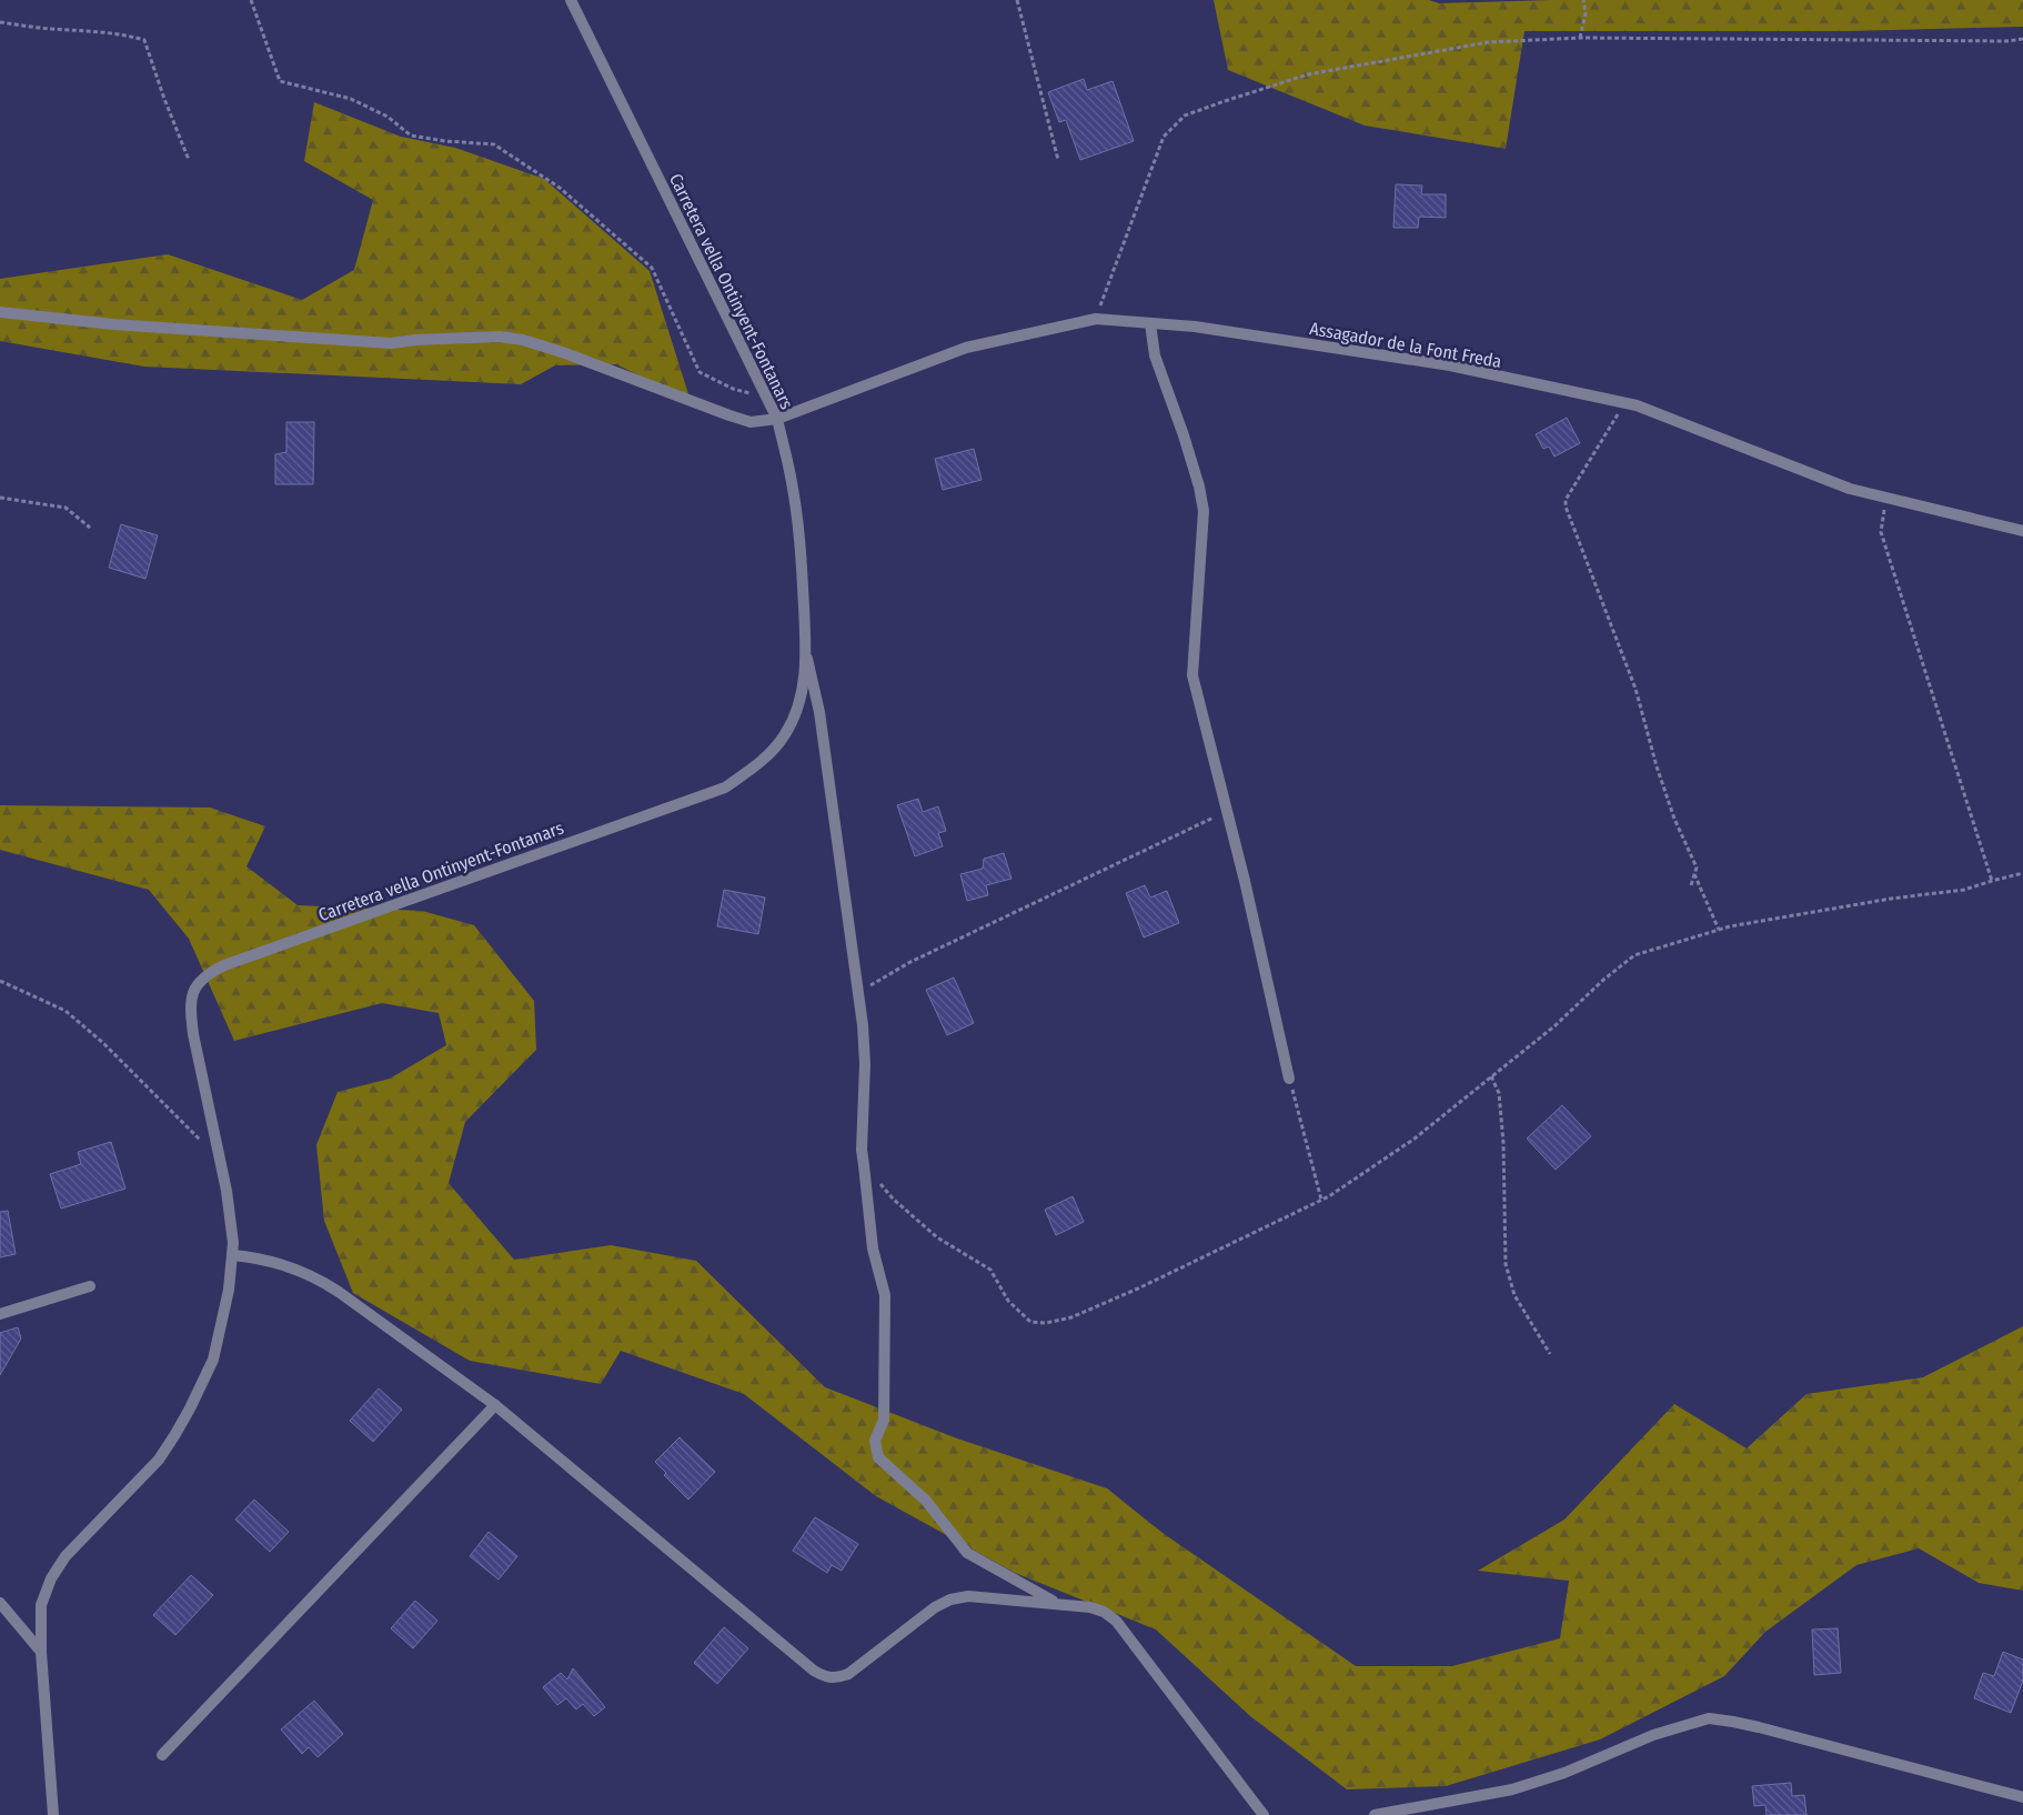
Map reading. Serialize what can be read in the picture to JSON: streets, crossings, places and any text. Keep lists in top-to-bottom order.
{
  "streets": {
    "street": ["Carretera vella Ontinyent-Fontanars", "Assagador de la Font Freda"]
  },
  "crossings": [
    ["Carretera vella Ontinyent-Fontanars", "Assagador de la Font Freda"]
  ]
}
